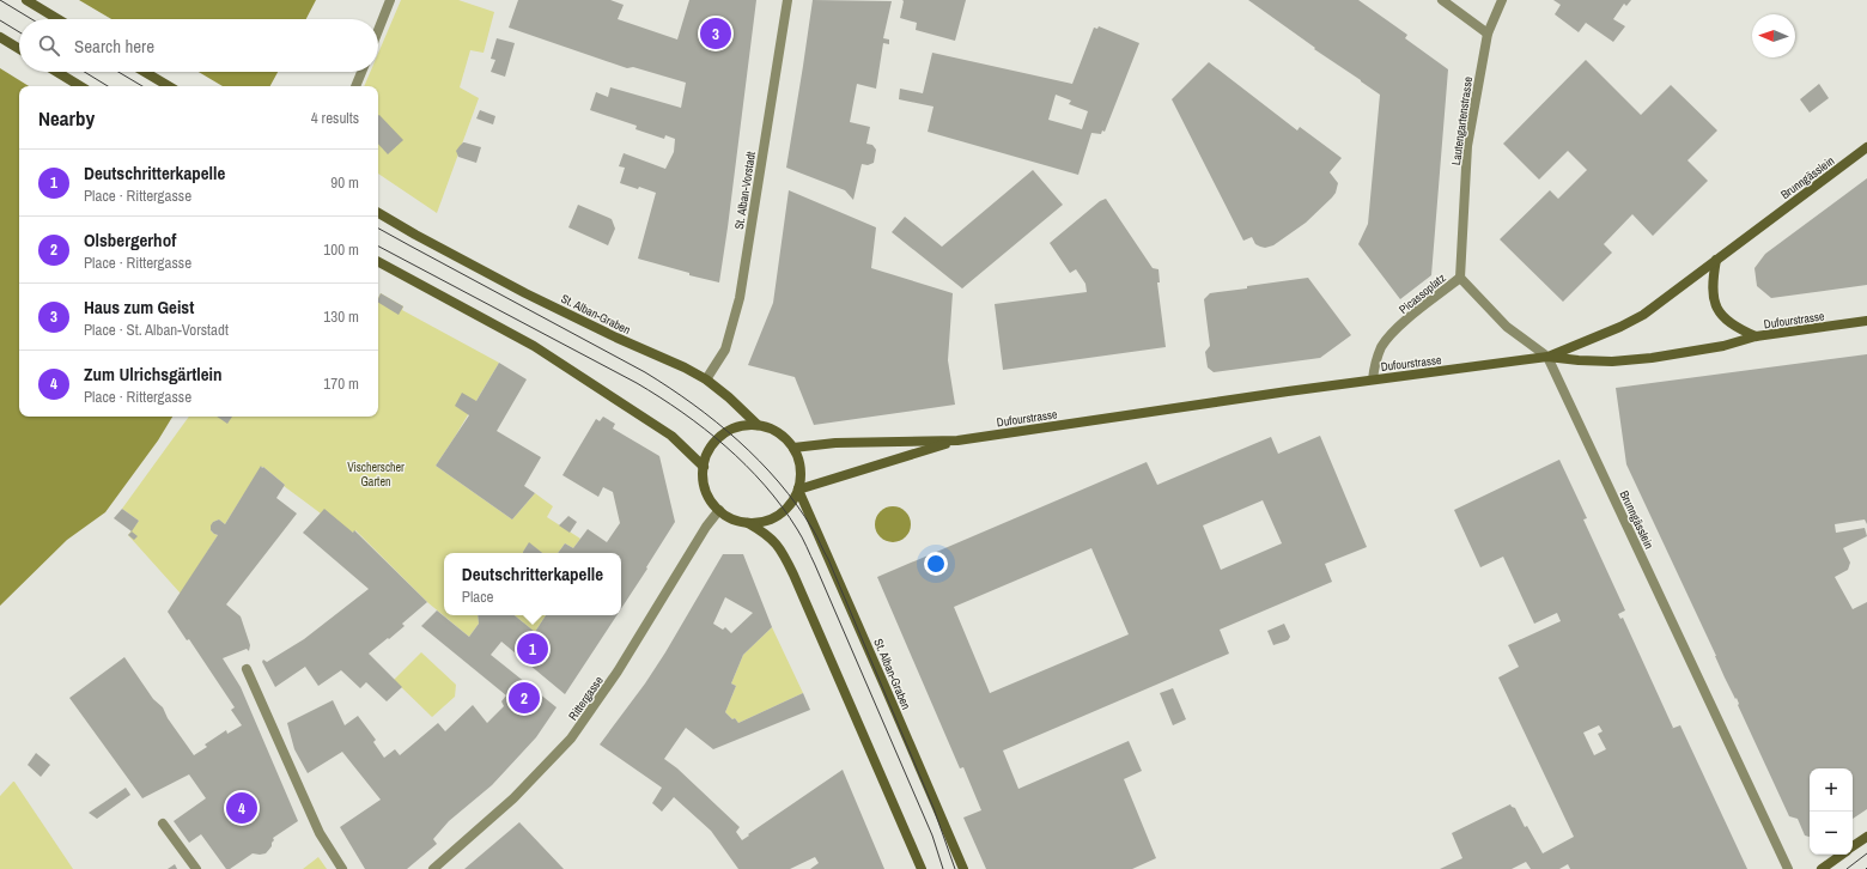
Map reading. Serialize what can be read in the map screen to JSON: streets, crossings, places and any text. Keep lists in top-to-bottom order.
{
  "streets": {
    "main road": ["Brunngässlein", "St. Alban-Graben", "Dufourstrasse"],
    "street": [
      "Lautengartenstrasse",
      "St. Alban-Vorstadt",
      "Picassoplatz",
      "Rittergasse"
    ]
  },
  "crossings": [
    ["Lautengartenstrasse", "Picassoplatz"],
    ["Brunngässlein", "Picassoplatz"],
    ["Brunngässlein", "Dufourstrasse"],
    ["St. Alban-Vorstadt", "St. Alban-Graben"],
    ["Picassoplatz", "Dufourstrasse"],
    ["St. Alban-Graben", "Dufourstrasse"],
    ["St. Alban-Graben", "Rittergasse"],
    ["Dufourstrasse", "Rittergasse"]
  ],
  "parks": ["Vischerscher Garten"],
  "north": "left",
  "page": {
    "pins": [
      "3",
      "1",
      "2",
      "4"
    ],
    "search": "Search here",
    "heading": ["Nearby", "4 results"],
    "list": [
      {
        "mark": "1",
        "name": "Deutschritterkapelle",
        "note": "Place · Rittergasse",
        "value": "90 m"
      },
      {
        "mark": "2",
        "name": "Olsbergerhof",
        "note": "Place · Rittergasse",
        "value": "100 m"
      },
      {
        "mark": "3",
        "name": "Haus zum Geist",
        "note": "Place · St. Alban-Vorstadt",
        "value": "130 m"
      },
      {
        "mark": "4",
        "name": "Zum Ulrichsgärtlein",
        "note": "Place · Rittergasse",
        "value": "170 m"
      }
    ],
    "popup": ["Deutschritterkapelle", "Place"],
    "map_buttons": ["+", "−"]
  }
}
